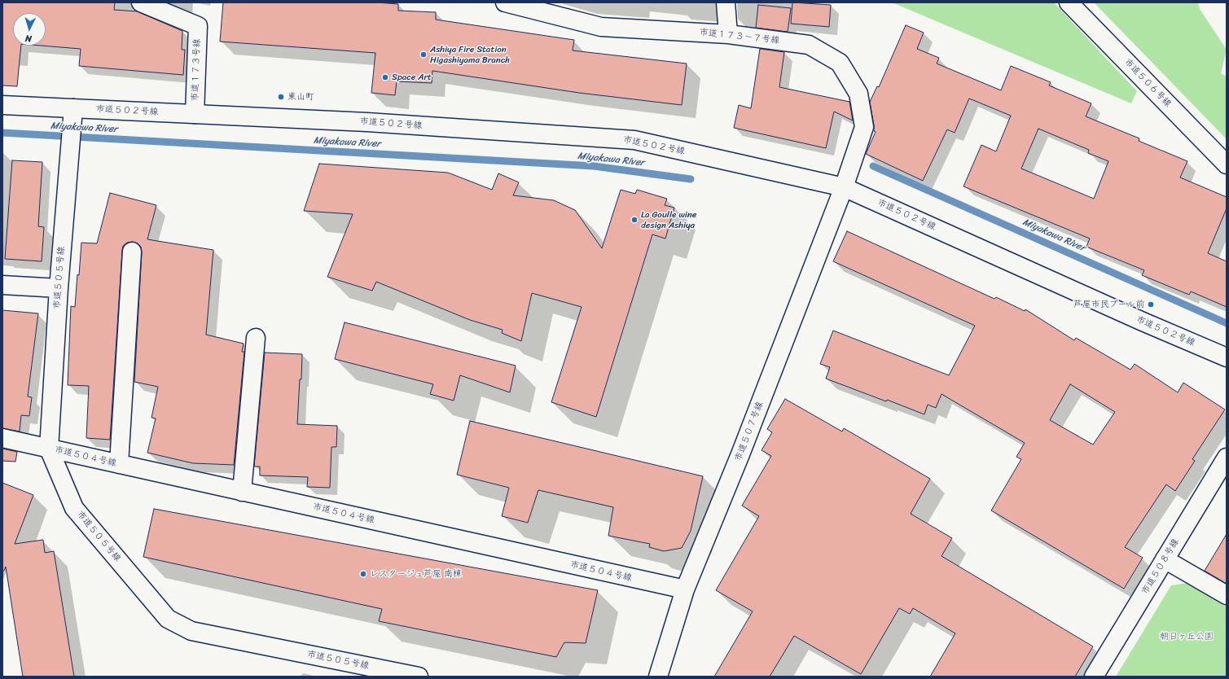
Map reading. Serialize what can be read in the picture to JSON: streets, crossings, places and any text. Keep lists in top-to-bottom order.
{
  "streets": {
    "street": [
      "市道１７３－７号線",
      "市道１７３号線",
      "市道５０６号線",
      "市道５０２号線",
      "市道５０５号線",
      "市道５０７号線",
      "市道５０４号線",
      "市道５０８号線"
    ]
  },
  "crossings": [
    ["市道１７３－７号線", "市道５０２号線"],
    ["市道１７３－７号線", "市道５０７号線"],
    ["市道１７３号線", "市道５０２号線"],
    ["市道５０２号線", "市道５０５号線"],
    ["市道５０２号線", "市道５０７号線"],
    ["市道５０５号線", "市道５０４号線"],
    ["市道５０７号線", "市道５０４号線"]
  ],
  "water": ["Miyakawa River"],
  "parks": ["朝日ヶ丘公園"],
  "places": [
    "Ashiya Fire Station Higashiyama Branch",
    "Space Art",
    "東山町",
    "La Goulle wine design Ashiya",
    "芦屋市民プール前",
    "レスタージュ芦屋 南棟"
  ],
  "north": "bottom"
}
